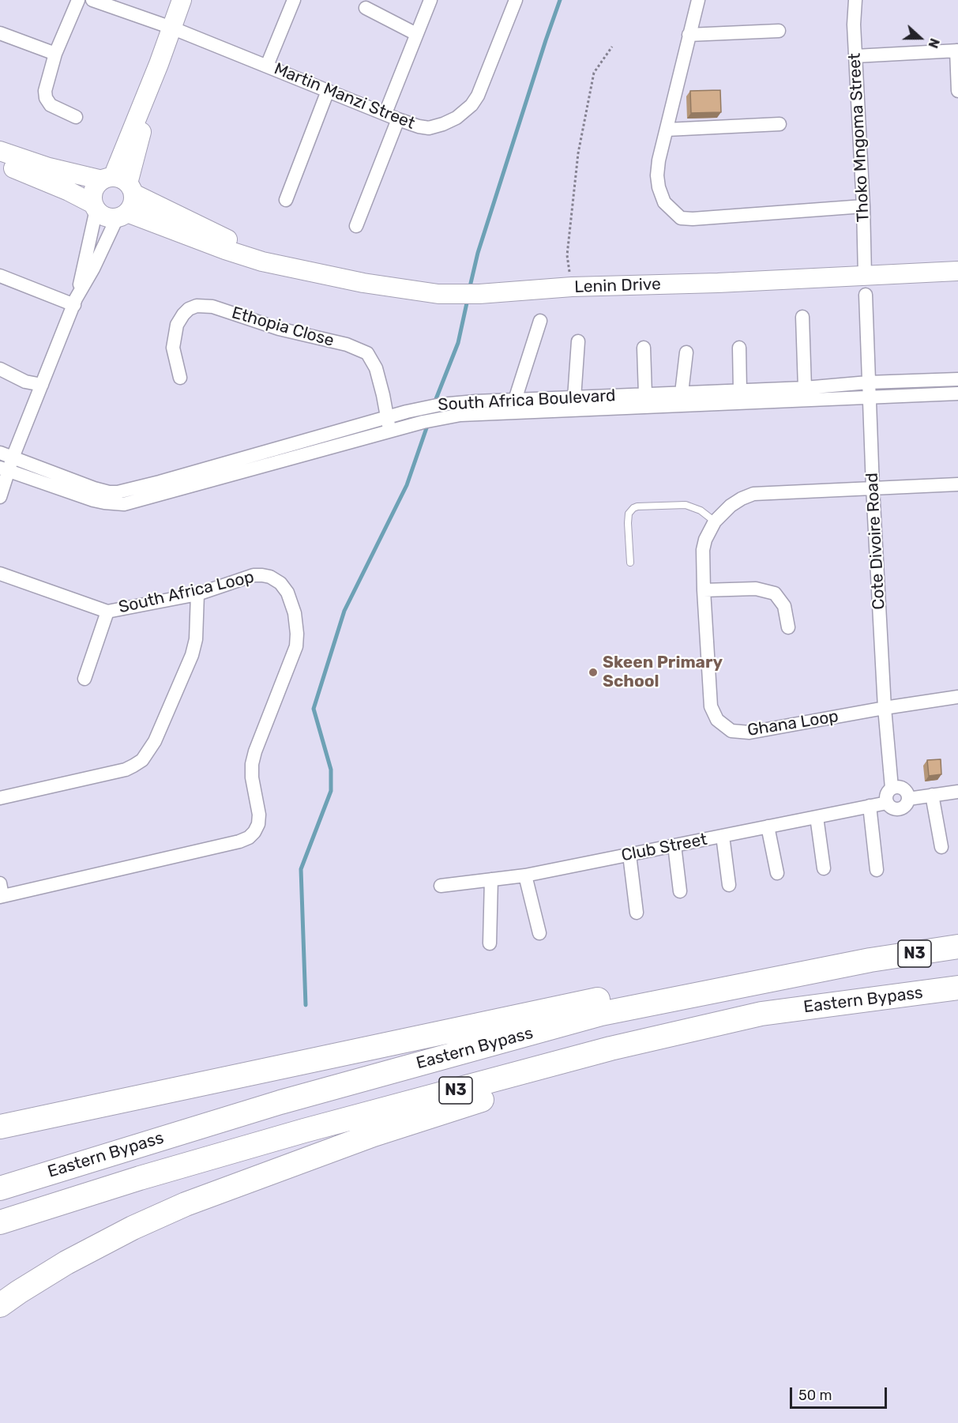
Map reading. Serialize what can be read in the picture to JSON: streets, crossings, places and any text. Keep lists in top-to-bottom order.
{
  "streets": {
    "highway": ["N3", "Eastern Bypass"],
    "street": [
      "Martin Manzi Street",
      "Thoko Mngoma Street",
      "Lenin Drive",
      "Ethopia Close",
      "South Africa Boulevard",
      "Cote Divoire Road",
      "South Africa Loop",
      "Ghana Loop",
      "Club Street"
    ]
  },
  "crossings": [
    ["Thoko Mngoma Street", "Lenin Drive"],
    ["Ethopia Close", "South Africa Boulevard"],
    ["South Africa Boulevard", "Cote Divoire Road"],
    ["Cote Divoire Road", "Ghana Loop"],
    ["Cote Divoire Road", "Club Street"]
  ],
  "places": ["Skeen Primary School"],
  "scale_bar": "50 m",
  "north": "right"
}
